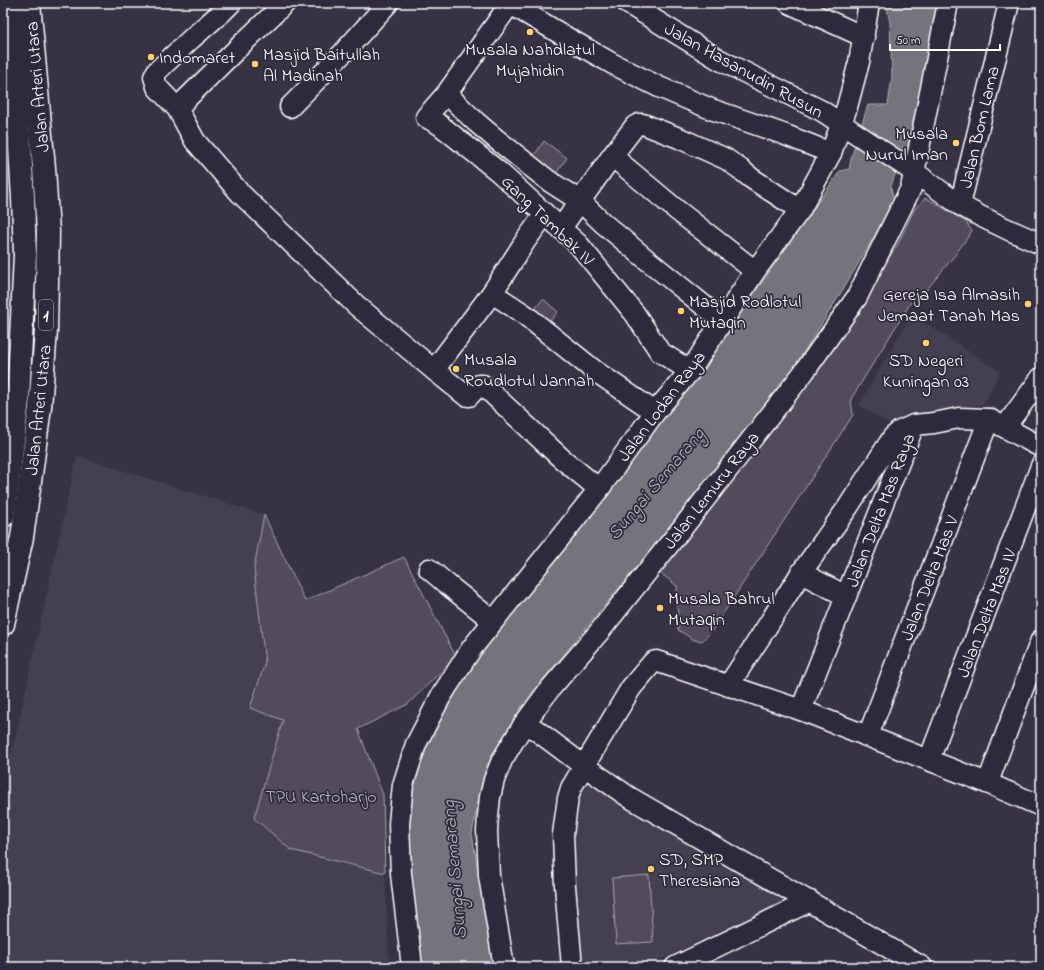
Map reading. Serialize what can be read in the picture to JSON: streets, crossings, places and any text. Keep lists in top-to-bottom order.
{
  "streets": {
    "highway": ["Jalan Arteri Utara", "1"],
    "street": [
      "Jalan Hasanudin Rusun",
      "Jalan Bom Lama",
      "Gang Tambak IV",
      "Jalan Lodan Raya",
      "Jalan Lemuru Raya",
      "Jalan Delta Mas Raya",
      "Jalan Delta Mas V",
      "Jalan Delta Mas IV"
    ]
  },
  "crossings": [
    ["Jalan Hasanudin Rusun", "Jalan Bom Lama"],
    ["Jalan Hasanudin Rusun", "Jalan Lodan Raya"],
    ["Jalan Hasanudin Rusun", "Jalan Lemuru Raya"],
    ["Gang Tambak IV", "Jalan Lodan Raya"],
    ["Jalan Delta Mas Raya", "Jalan Delta Mas V"]
  ],
  "water": ["Sungai Semarang"],
  "parks": ["TPU Kartoharjo"],
  "places": [
    "Musala Nahdlatul Mujahidin",
    "Indomaret",
    "Masjid Baitullah Al Madinah",
    "Musala Nurul Iman",
    "Gereja Isa Almasih Jemaat Tanah Mas",
    "Masjid Rodlotul Mutaqin",
    "SD Negeri Kuningan 03",
    "Musala Roudlotul Jannah",
    "Musala Bahrul Mutaqin",
    "SD, SMP Theresiana"
  ],
  "scale_bar": "50 m"
}
